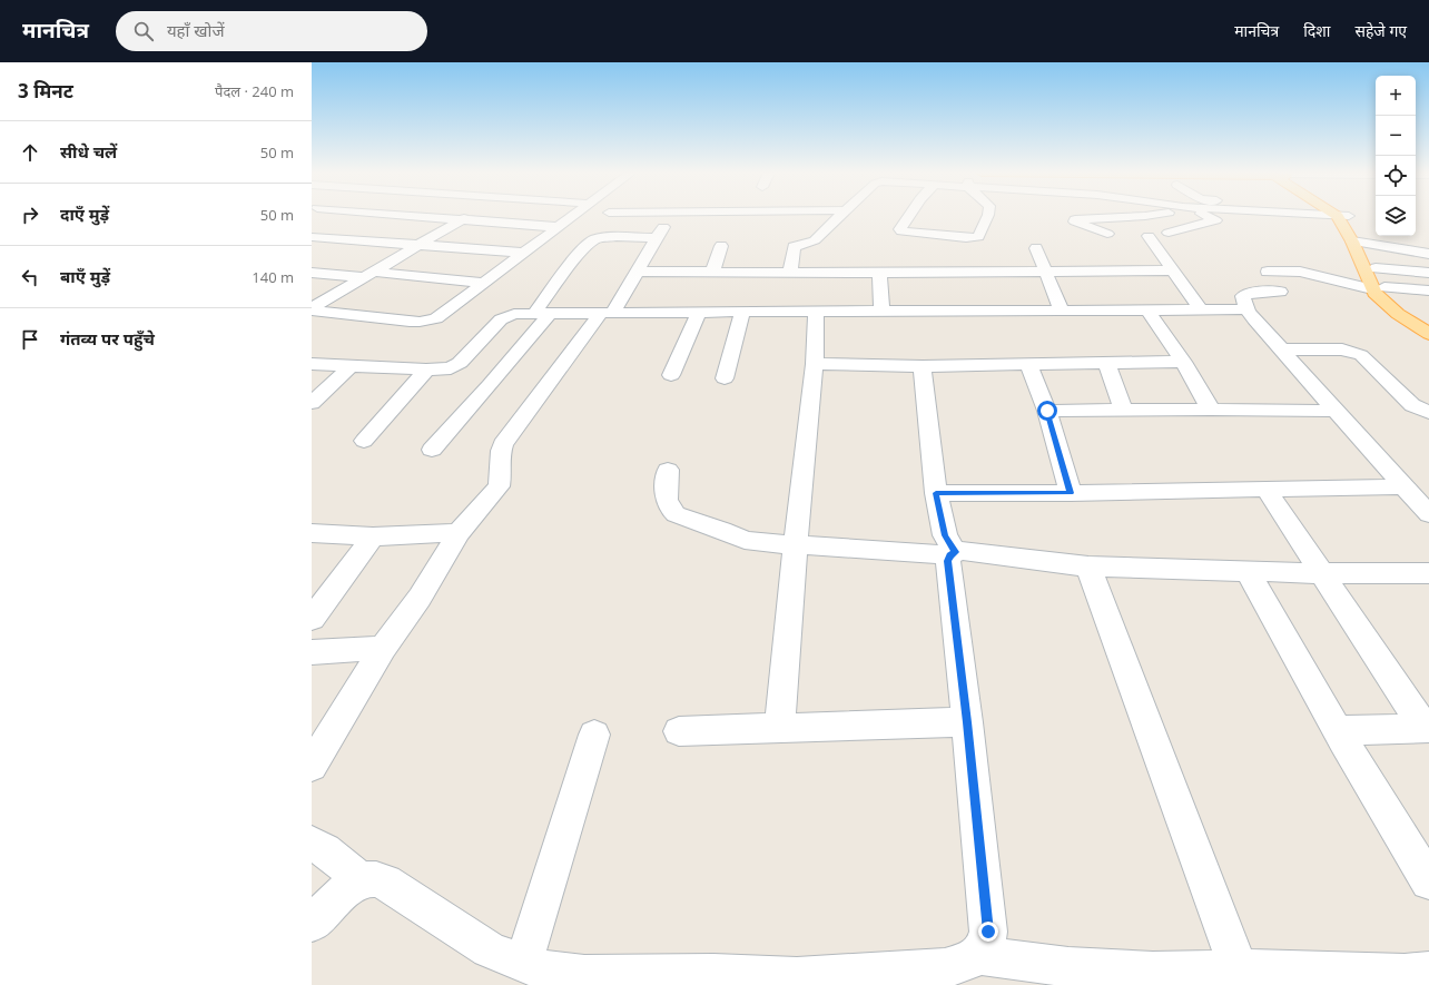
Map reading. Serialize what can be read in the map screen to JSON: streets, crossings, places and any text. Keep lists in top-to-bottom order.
{
  "page": {
    "header": "मानचित्र",
    "search": "यहाँ खोजें",
    "nav": ["मानचित्र", "दिशा", "सहेजे गए"],
    "heading": ["3 मिनट", "पैदल · 240 m"],
    "map_buttons": ["+", "−"],
    "list": [
      ["सीधे चलें", "50 m"],
      ["दाएँ मुड़ें", "50 m"],
      ["बाएँ मुड़ें", "140 m"],
      "गंतव्य पर पहुँचे"
    ]
  }
}
